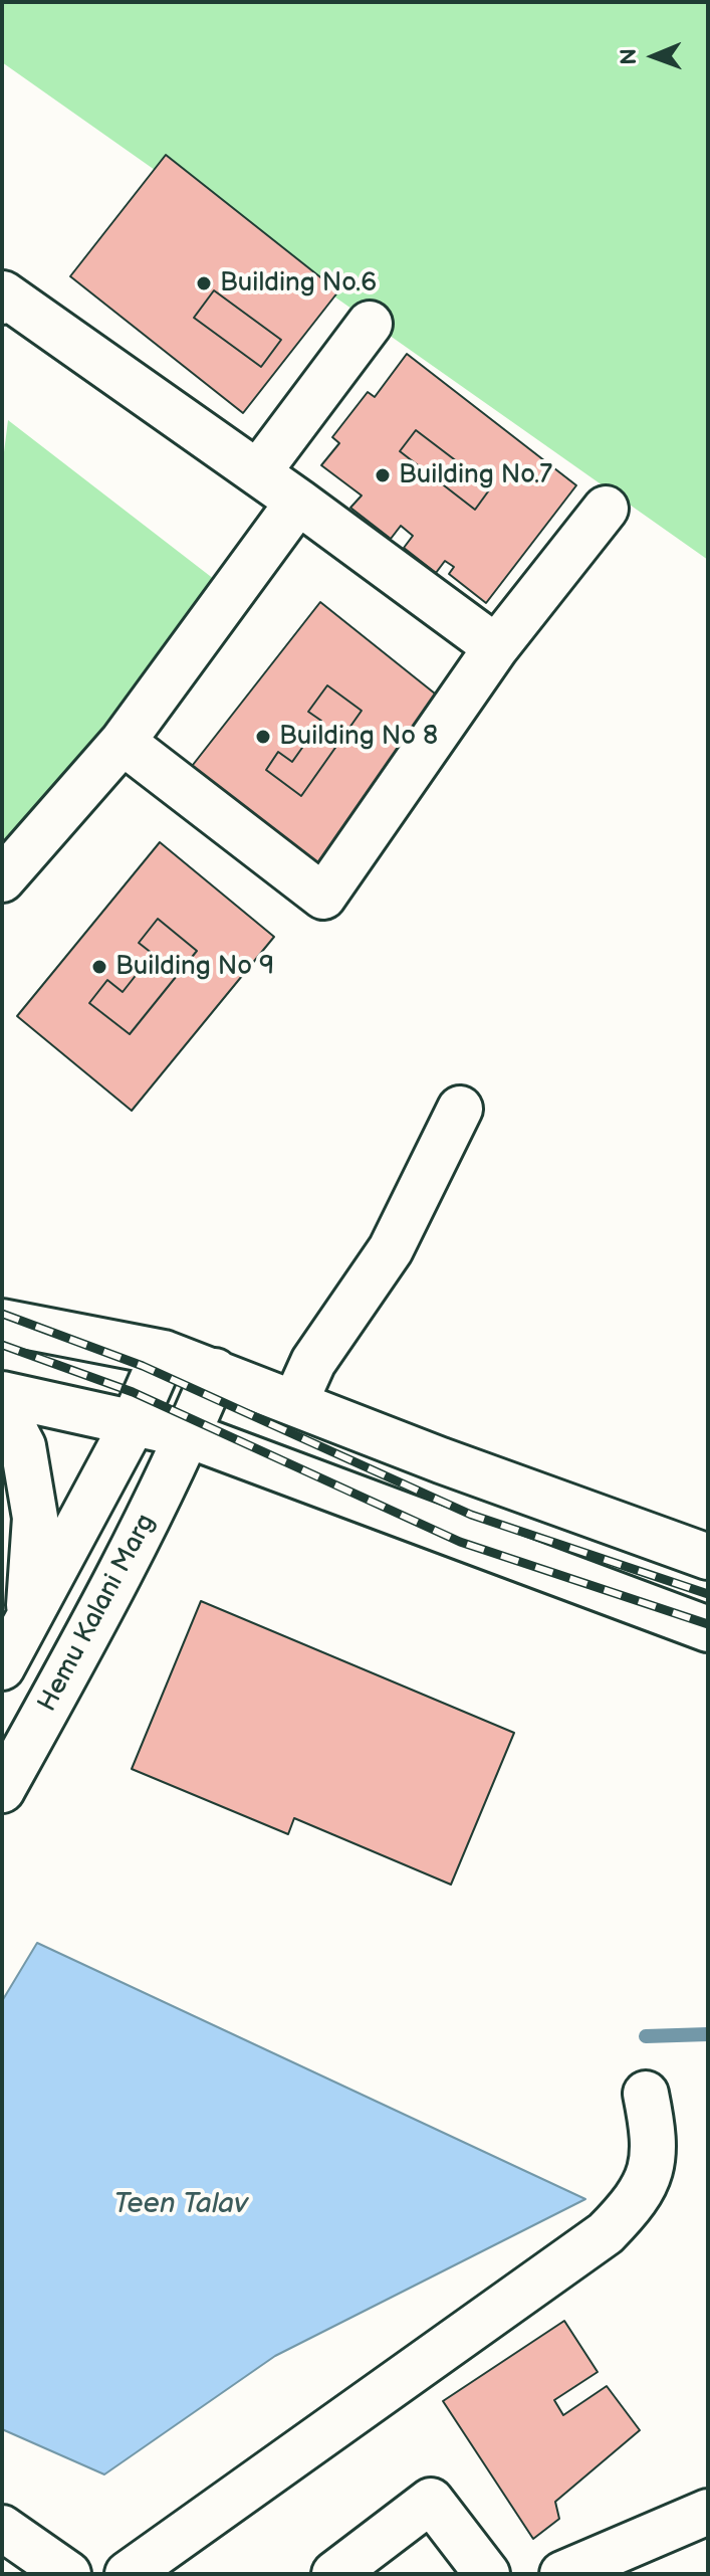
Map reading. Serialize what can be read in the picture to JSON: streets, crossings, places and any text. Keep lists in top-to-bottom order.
{
  "streets": {
    "street": ["Hemu Kalani Marg"]
  },
  "water": ["Teen Talav"],
  "places": [
    "Building No.6",
    "Building No.7",
    "Building No 8",
    "Building No 9"
  ],
  "north": "left"
}
